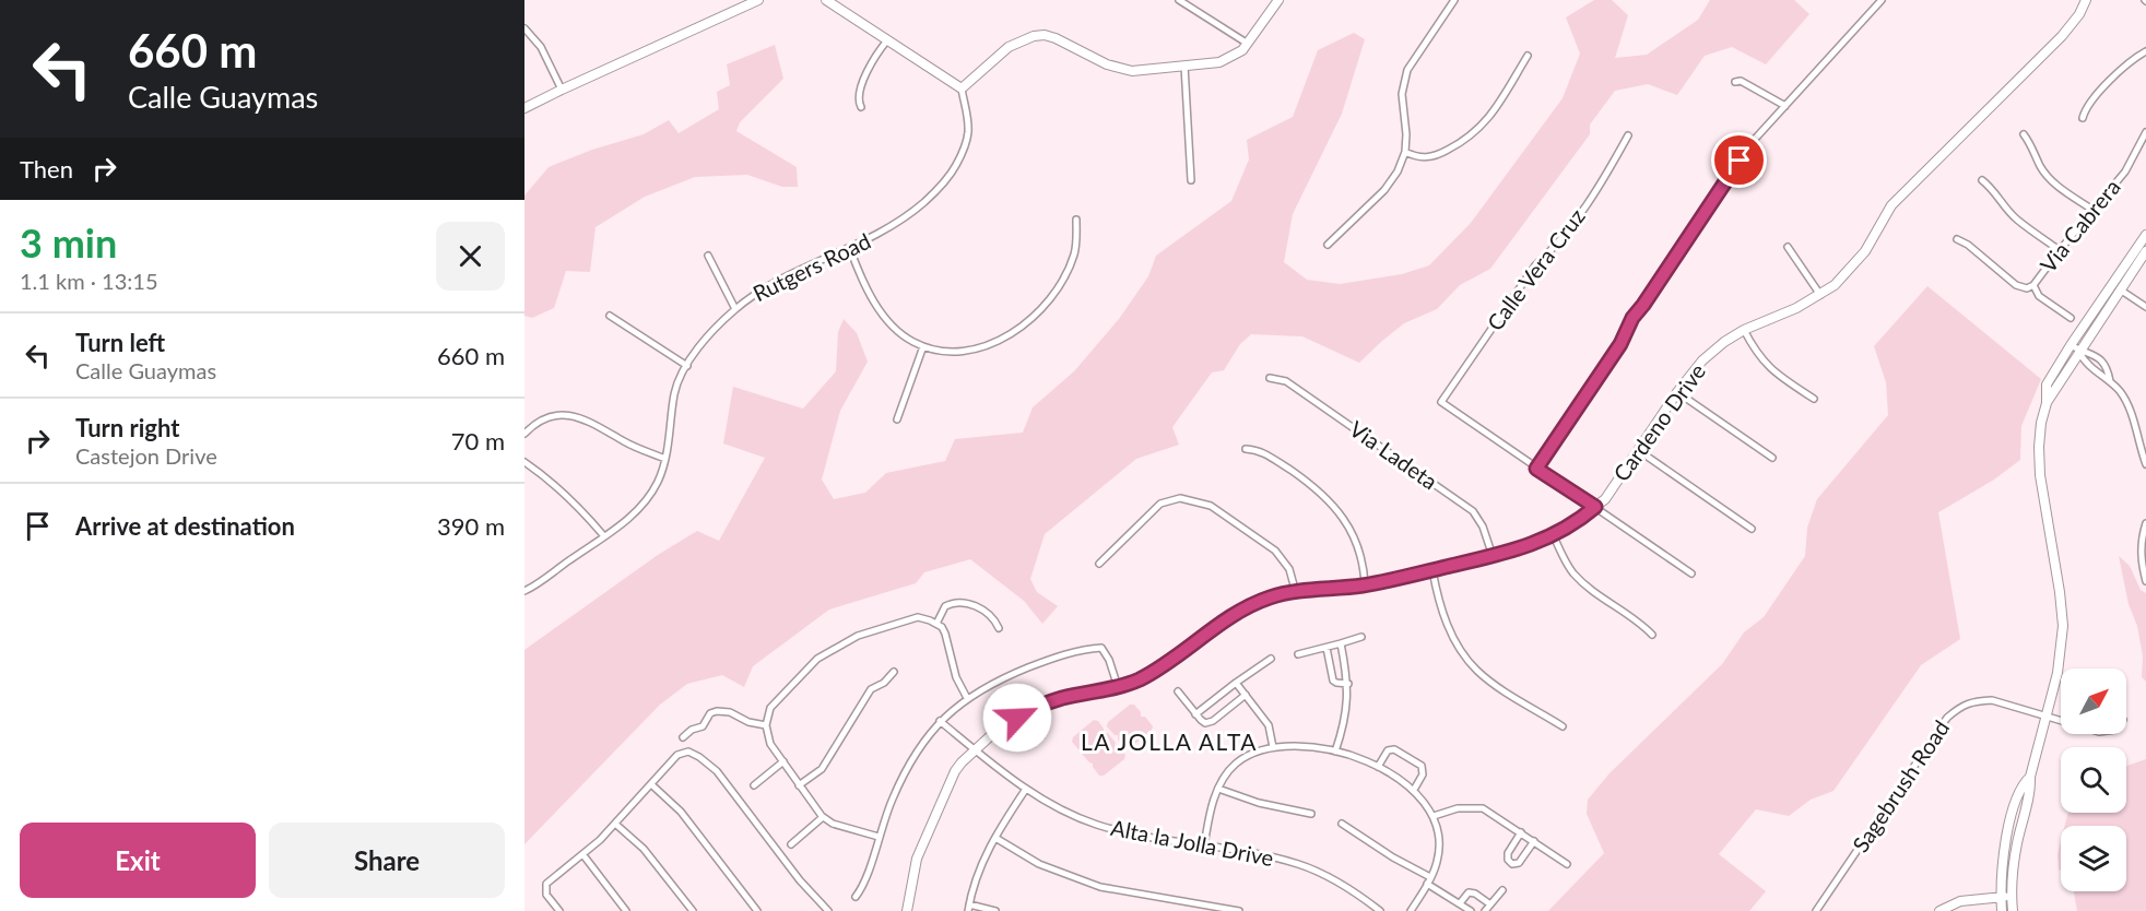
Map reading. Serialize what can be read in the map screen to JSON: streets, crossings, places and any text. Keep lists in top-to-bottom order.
{
  "streets": {
    "street": [
      "Via Cabrera",
      "Rutgers Road",
      "Calle Vera Cruz",
      "Cardeno Drive",
      "Via Ladeta",
      "Sagebrush Road",
      "Alta la Jolla Drive"
    ]
  },
  "crossings": [
    ["Cardeno Drive", "Via Ladeta"],
    ["Cardeno Drive", "Alta la Jolla Drive"]
  ],
  "districts": ["LA JOLLA ALTA"],
  "north": "top right",
  "page": {
    "turn": ["660 m", "Calle Guaymas"],
    "then": "Then",
    "heading": ["3 min", "1.1 km · 13:15"],
    "list": [
      {
        "name": "Turn left",
        "note": "Calle Guaymas",
        "value": "660 m"
      },
      {
        "name": "Turn right",
        "note": "Castejon Drive",
        "value": "70 m"
      },
      {
        "name": "Arrive at destination",
        "value": "390 m"
      }
    ],
    "buttons": ["Exit", "Share"]
  }
}
